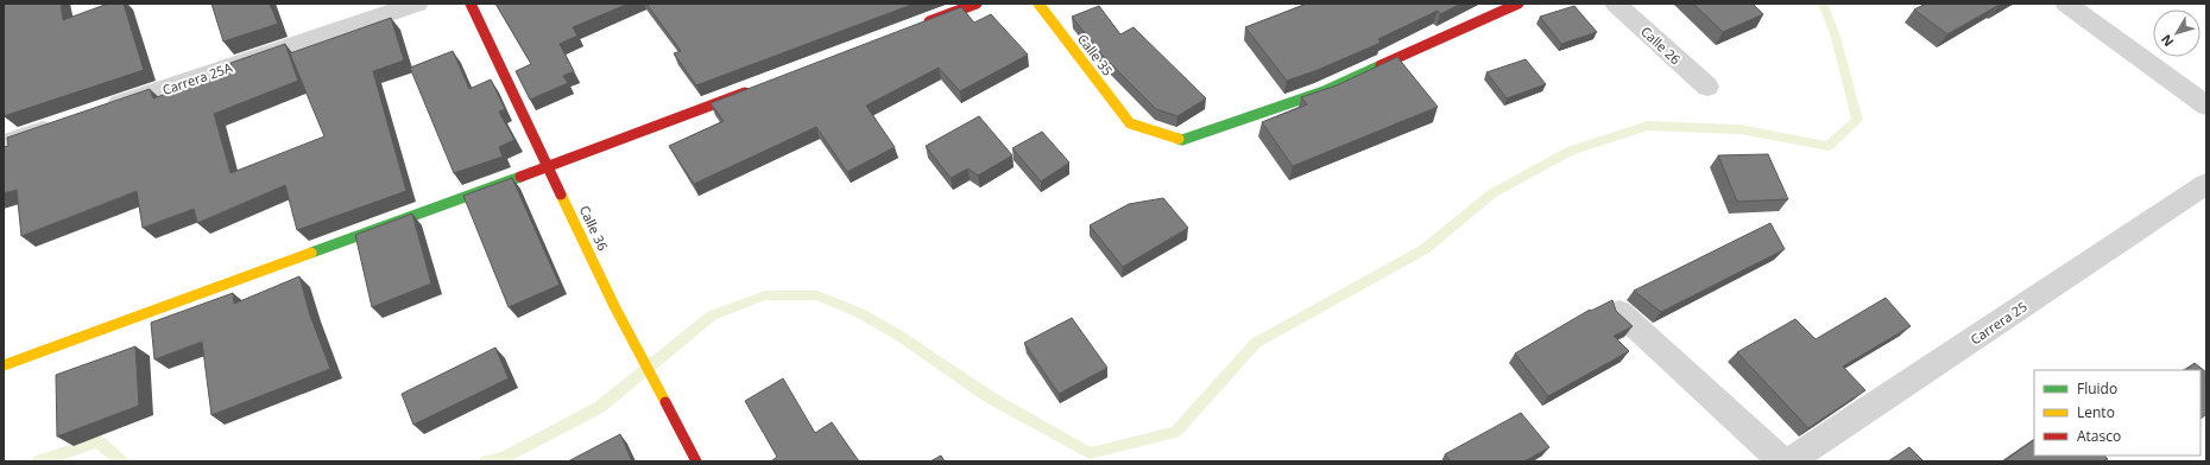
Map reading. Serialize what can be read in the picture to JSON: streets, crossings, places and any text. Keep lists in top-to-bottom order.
{
  "streets": {
    "street": [
      "Calle 26",
      "Calle 35",
      "Carrera 25A",
      "Calle 36",
      "Carrera 25"
    ]
  },
  "legend": ["Fluido", "Lento", "Atasco"],
  "north": "bottom left"
}
